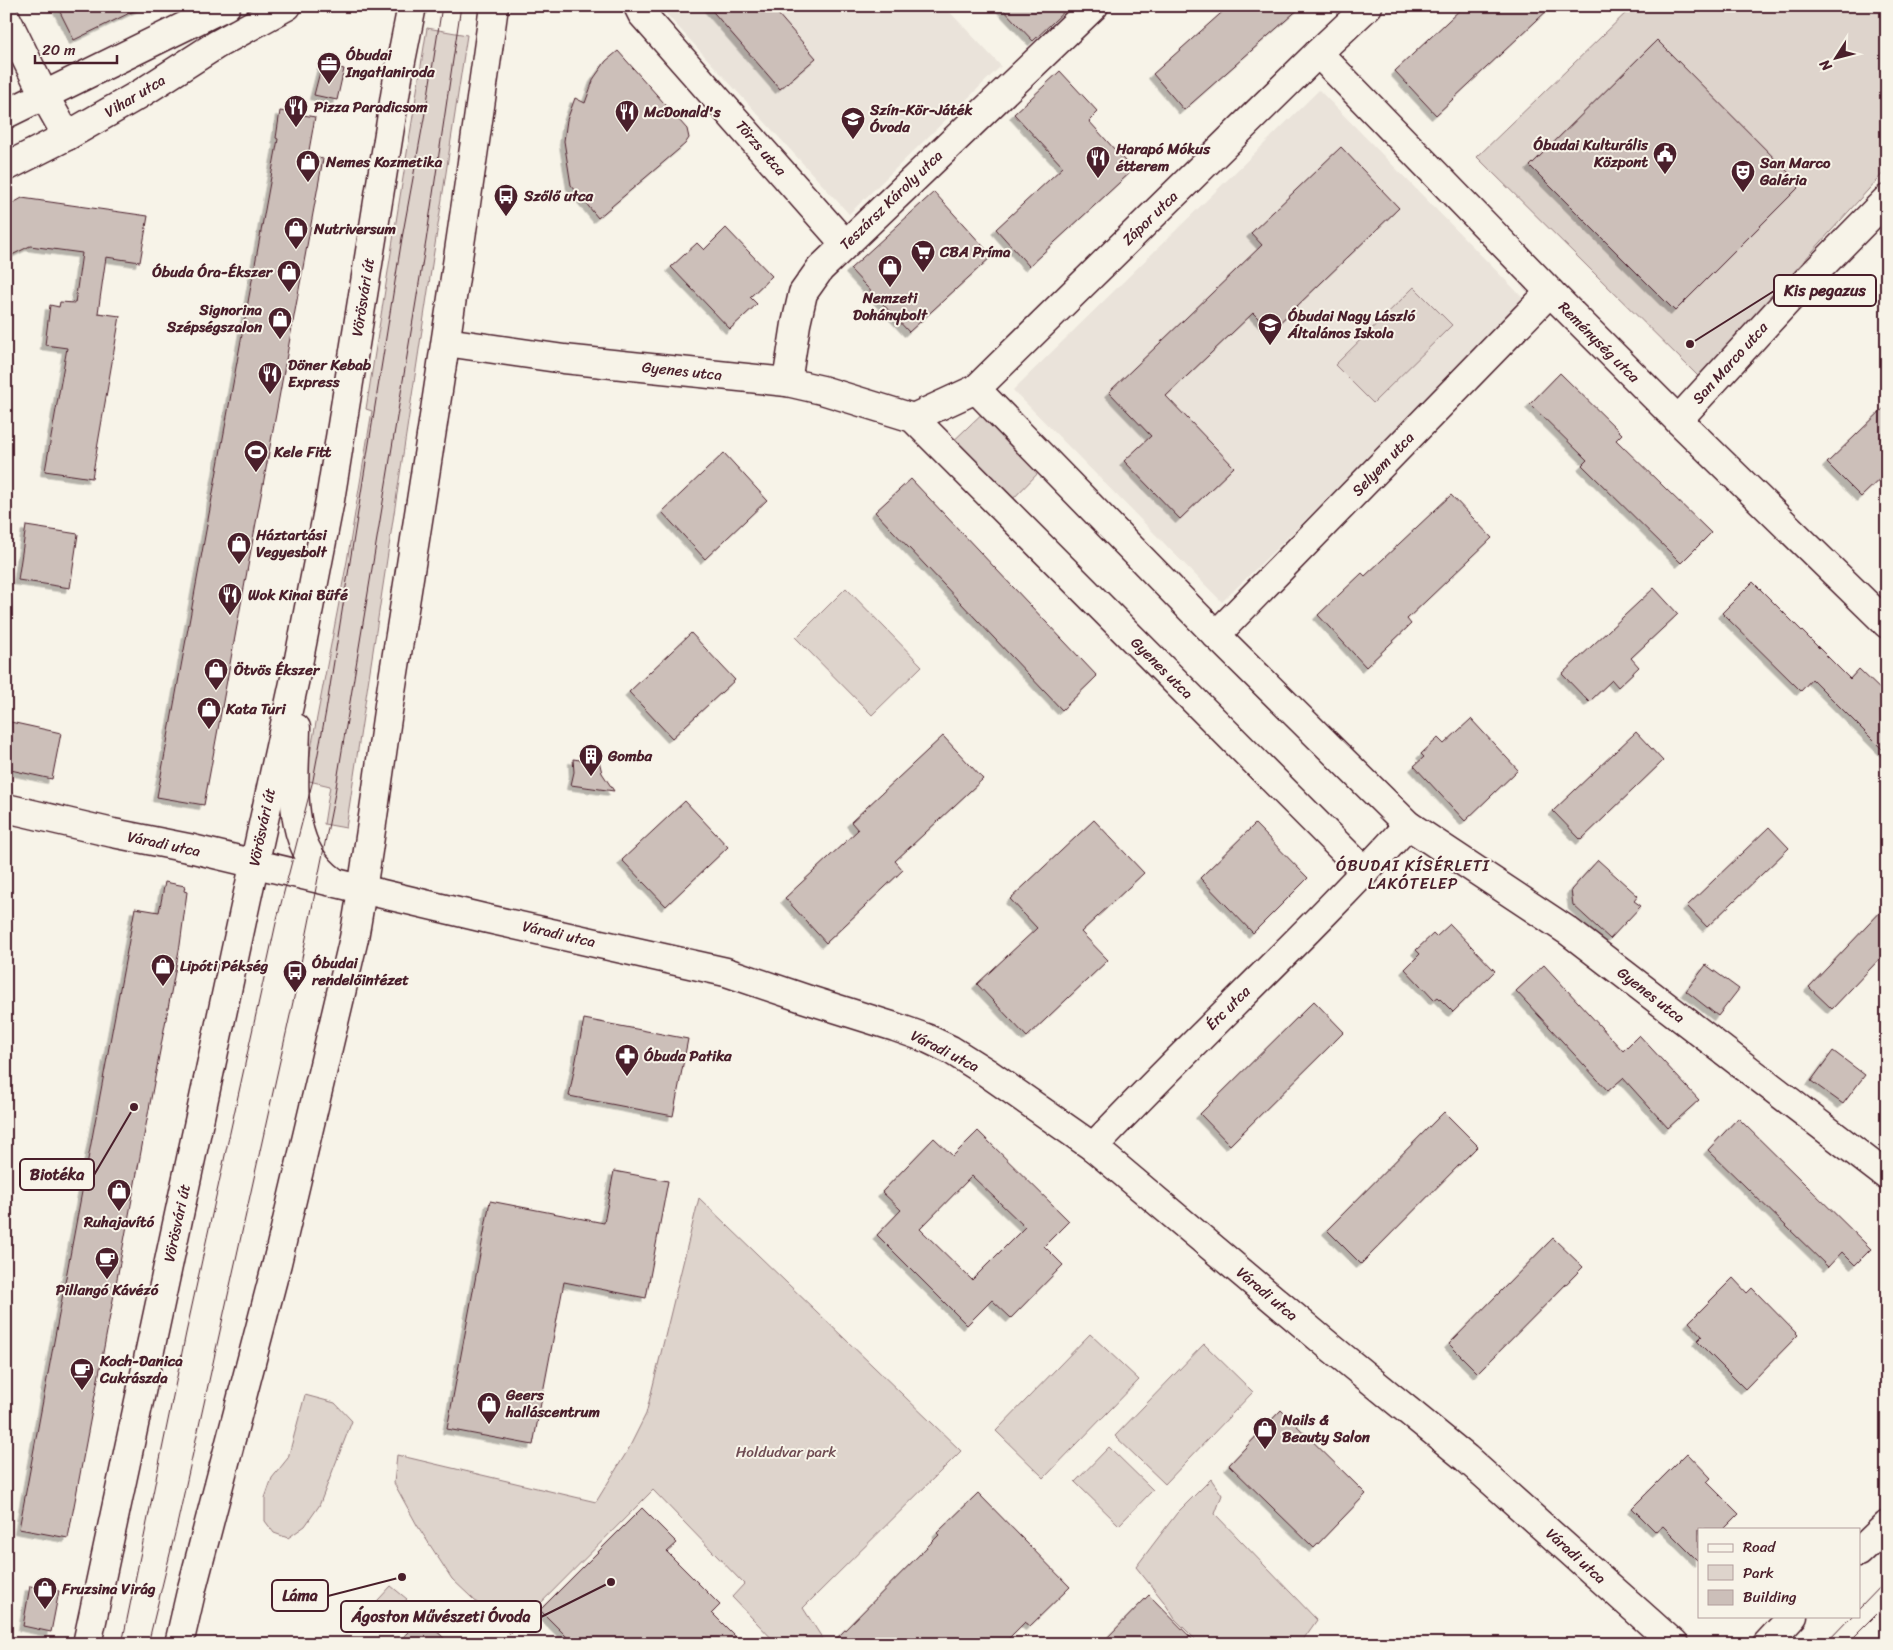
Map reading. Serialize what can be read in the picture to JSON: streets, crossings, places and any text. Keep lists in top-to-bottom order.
{
  "streets": {
    "street": [
      "Vihar utca",
      "Törzs utca",
      "Teszársz Károly utca",
      "Zápor utca",
      "Vörösvári út",
      "Reménység utca",
      "San Marco utca",
      "Gyenes utca",
      "Selyem utca",
      "Váradi utca",
      "Érc utca"
    ]
  },
  "crossings": [
    ["Törzs utca", "Teszársz Károly utca"],
    ["Teszársz Károly utca", "Gyenes utca"],
    ["Zápor utca", "Reménység utca"],
    ["Zápor utca", "Gyenes utca"],
    ["Vörösvári út", "Váradi utca"],
    ["Reménység utca", "San Marco utca"],
    ["Reménység utca", "Selyem utca"],
    ["Gyenes utca", "Selyem utca"],
    ["Gyenes utca", "Érc utca"],
    ["Váradi utca", "Érc utca"]
  ],
  "districts": ["ÓBUDAI KÍSÉRLETI LAKÓTELEP"],
  "parks": ["Holdudvar park"],
  "places": {
    "office": ["Óbudai Ingatlaniroda"],
    "restaurant": [
      "Pizza Paradicsom",
      "McDonald's",
      "Harapó Mókus étterem",
      "Döner Kebab Express",
      "Wok Kinai Büfé"
    ],
    "school or university": ["Szín-Kör-Játék Óvoda", "Óbudai Nagy László Általános Iskola"],
    "public building": ["Óbudai Kulturális Központ"],
    "shop": [
      "Nemes Kozmetika",
      "Nutriversum",
      "Nemzeti Dohánybolt",
      "Óbuda Óra-Ékszer",
      "Signorina Szépségszalon",
      "Háztartási Vegyesbolt",
      "Ötvös Ékszer",
      "Kata Turi",
      "Lipóti Pékség",
      "Ruhajavító",
      "Geers halláscentrum",
      "Nails & Beauty Salon",
      "Fruzsina Virág"
    ],
    "theatre": ["San Marco Galéria"],
    "bus stop": ["Szőlő utca", "Óbudai rendelőintézet"],
    "supermarket": ["CBA Príma"],
    "other": [
      "Kis pegazus",
      "Biotéka",
      "Láma",
      "Ágoston Művészeti Óvoda"
    ],
    "sports": ["Kele Fitt"],
    "building": ["Gomba"],
    "pharmacy": ["Óbuda Patika"],
    "cafe": ["Pillangó Kávézó", "Koch-Danica Cukrászda"]
  },
  "legend": ["Road", "Park", "Building"],
  "scale_bar": "20 m",
  "north": "bottom left"
}
